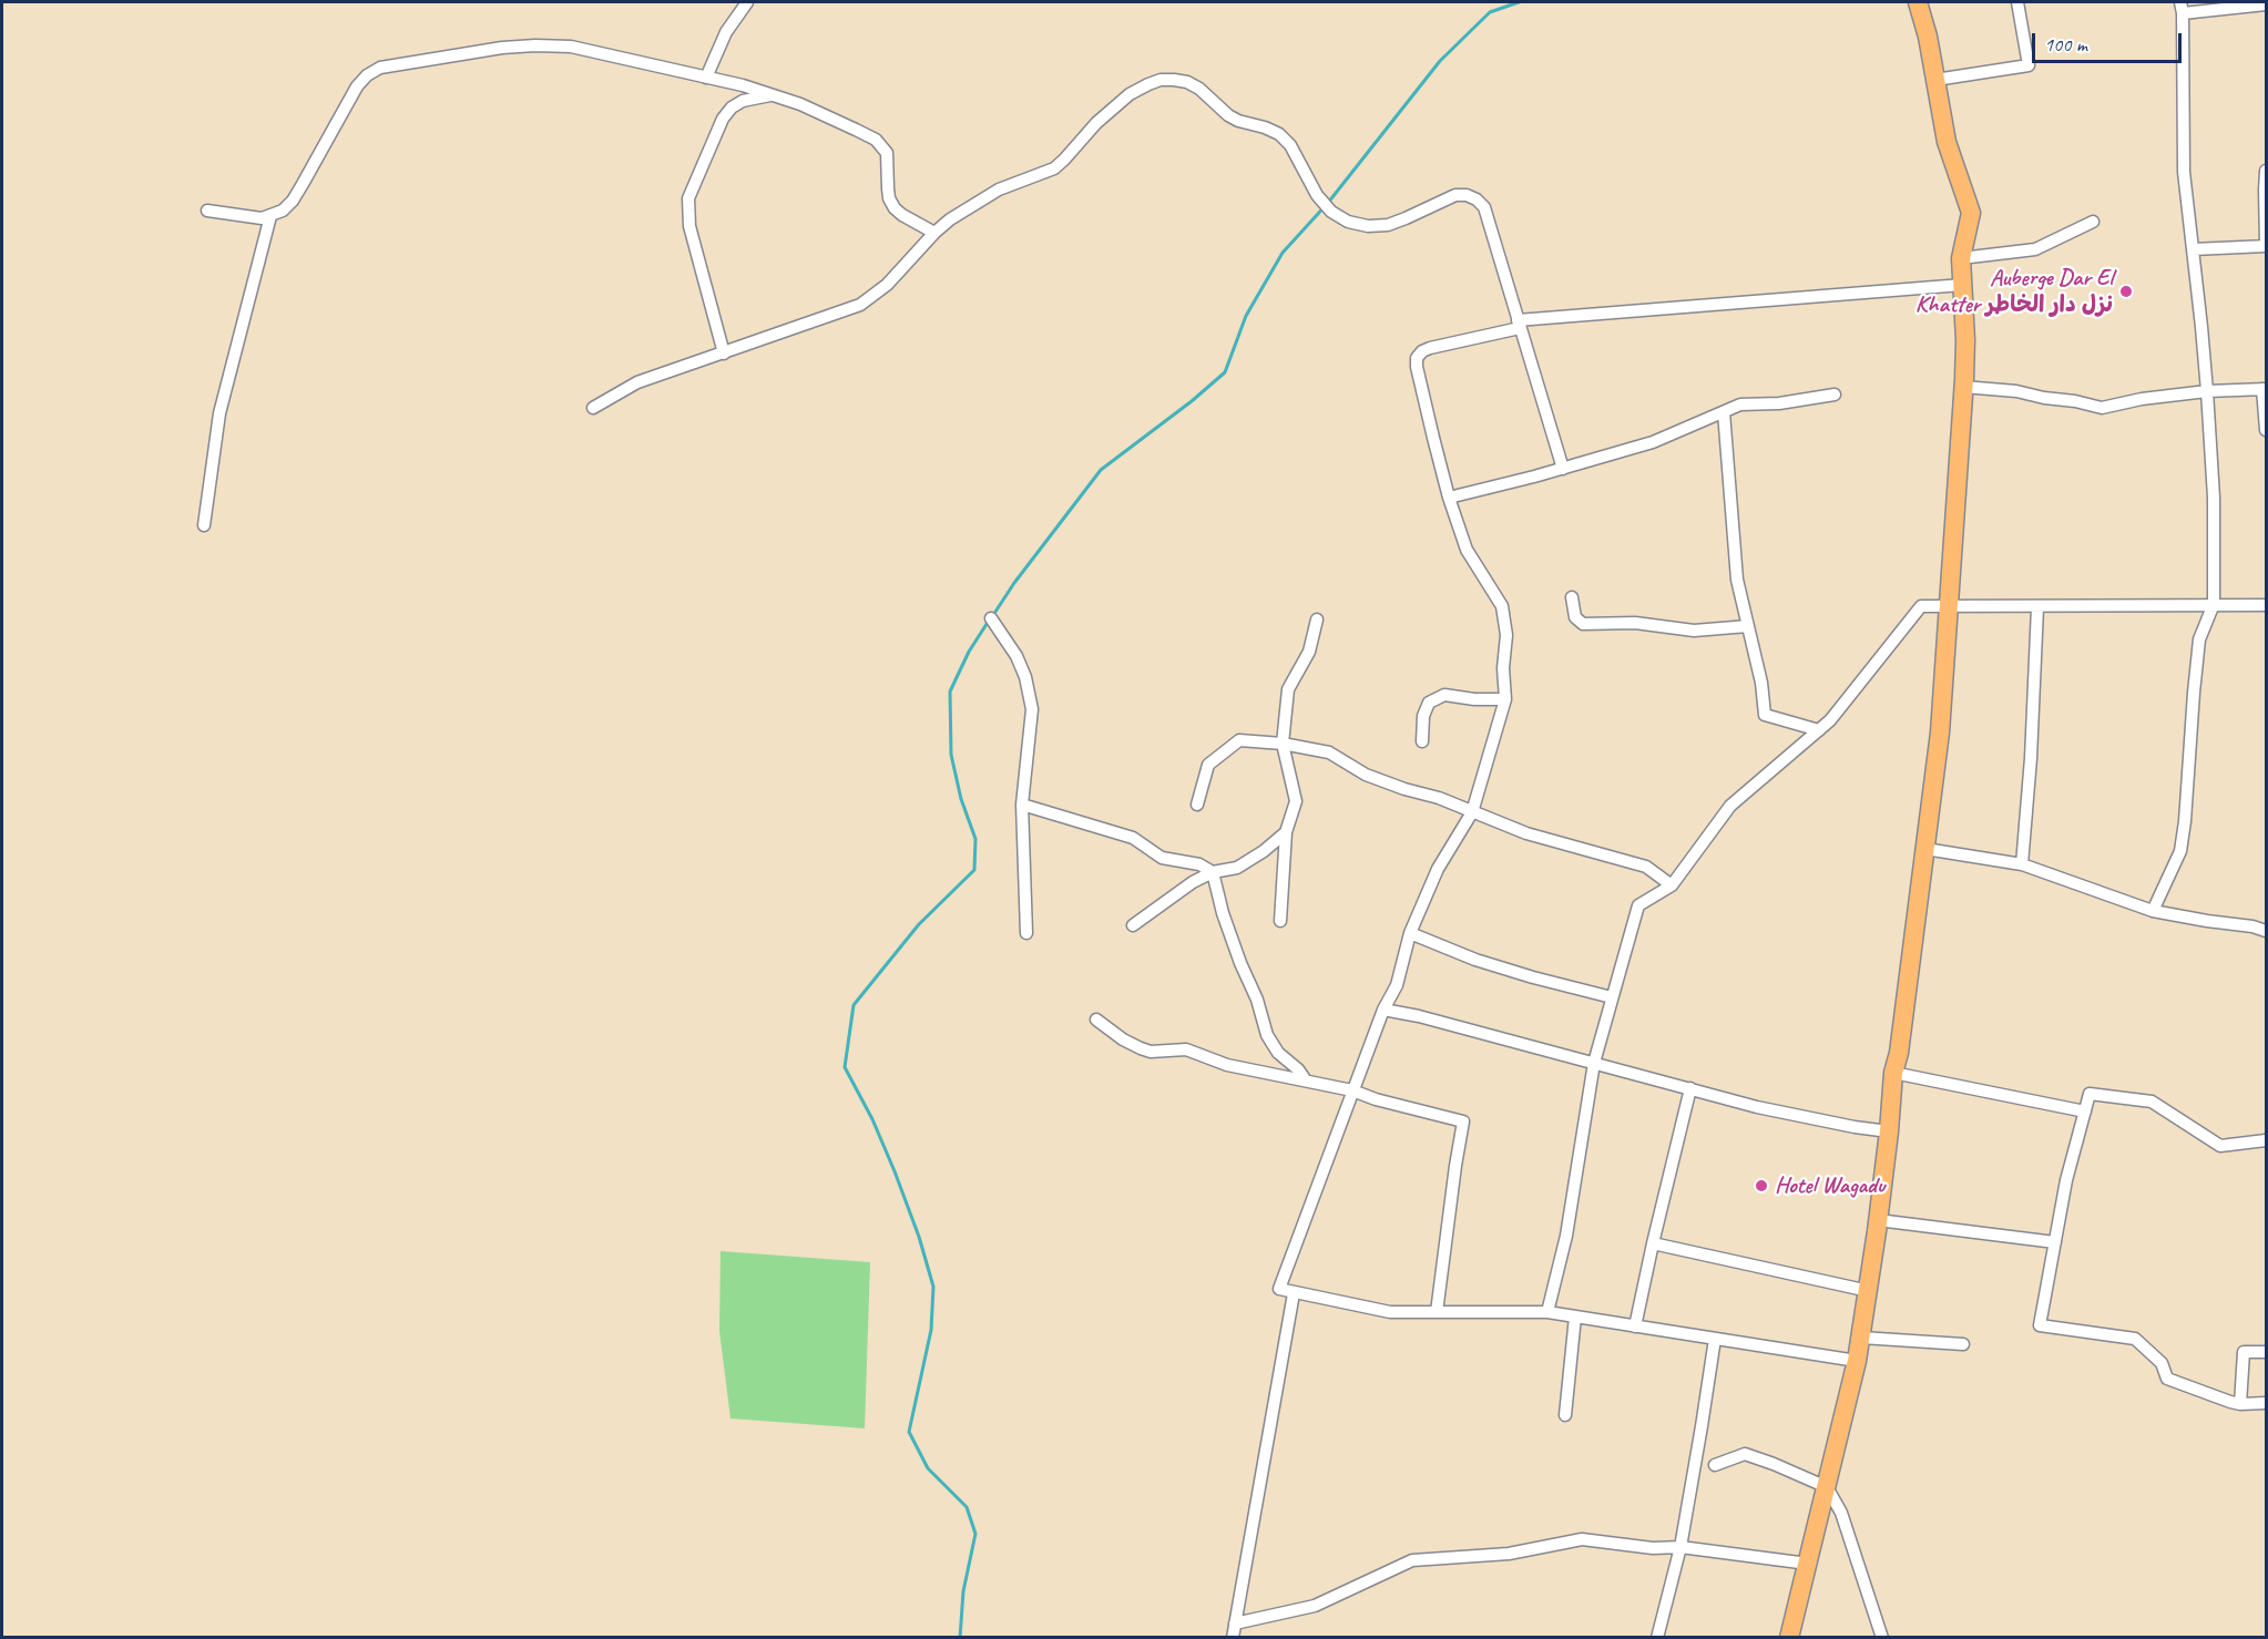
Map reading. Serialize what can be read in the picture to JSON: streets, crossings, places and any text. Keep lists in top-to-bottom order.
{
  "places": ["Auberge Dar El Khatter نزل دار الخاطر", "Hotel Wagadu"],
  "scale_bar": "100 m"
}
